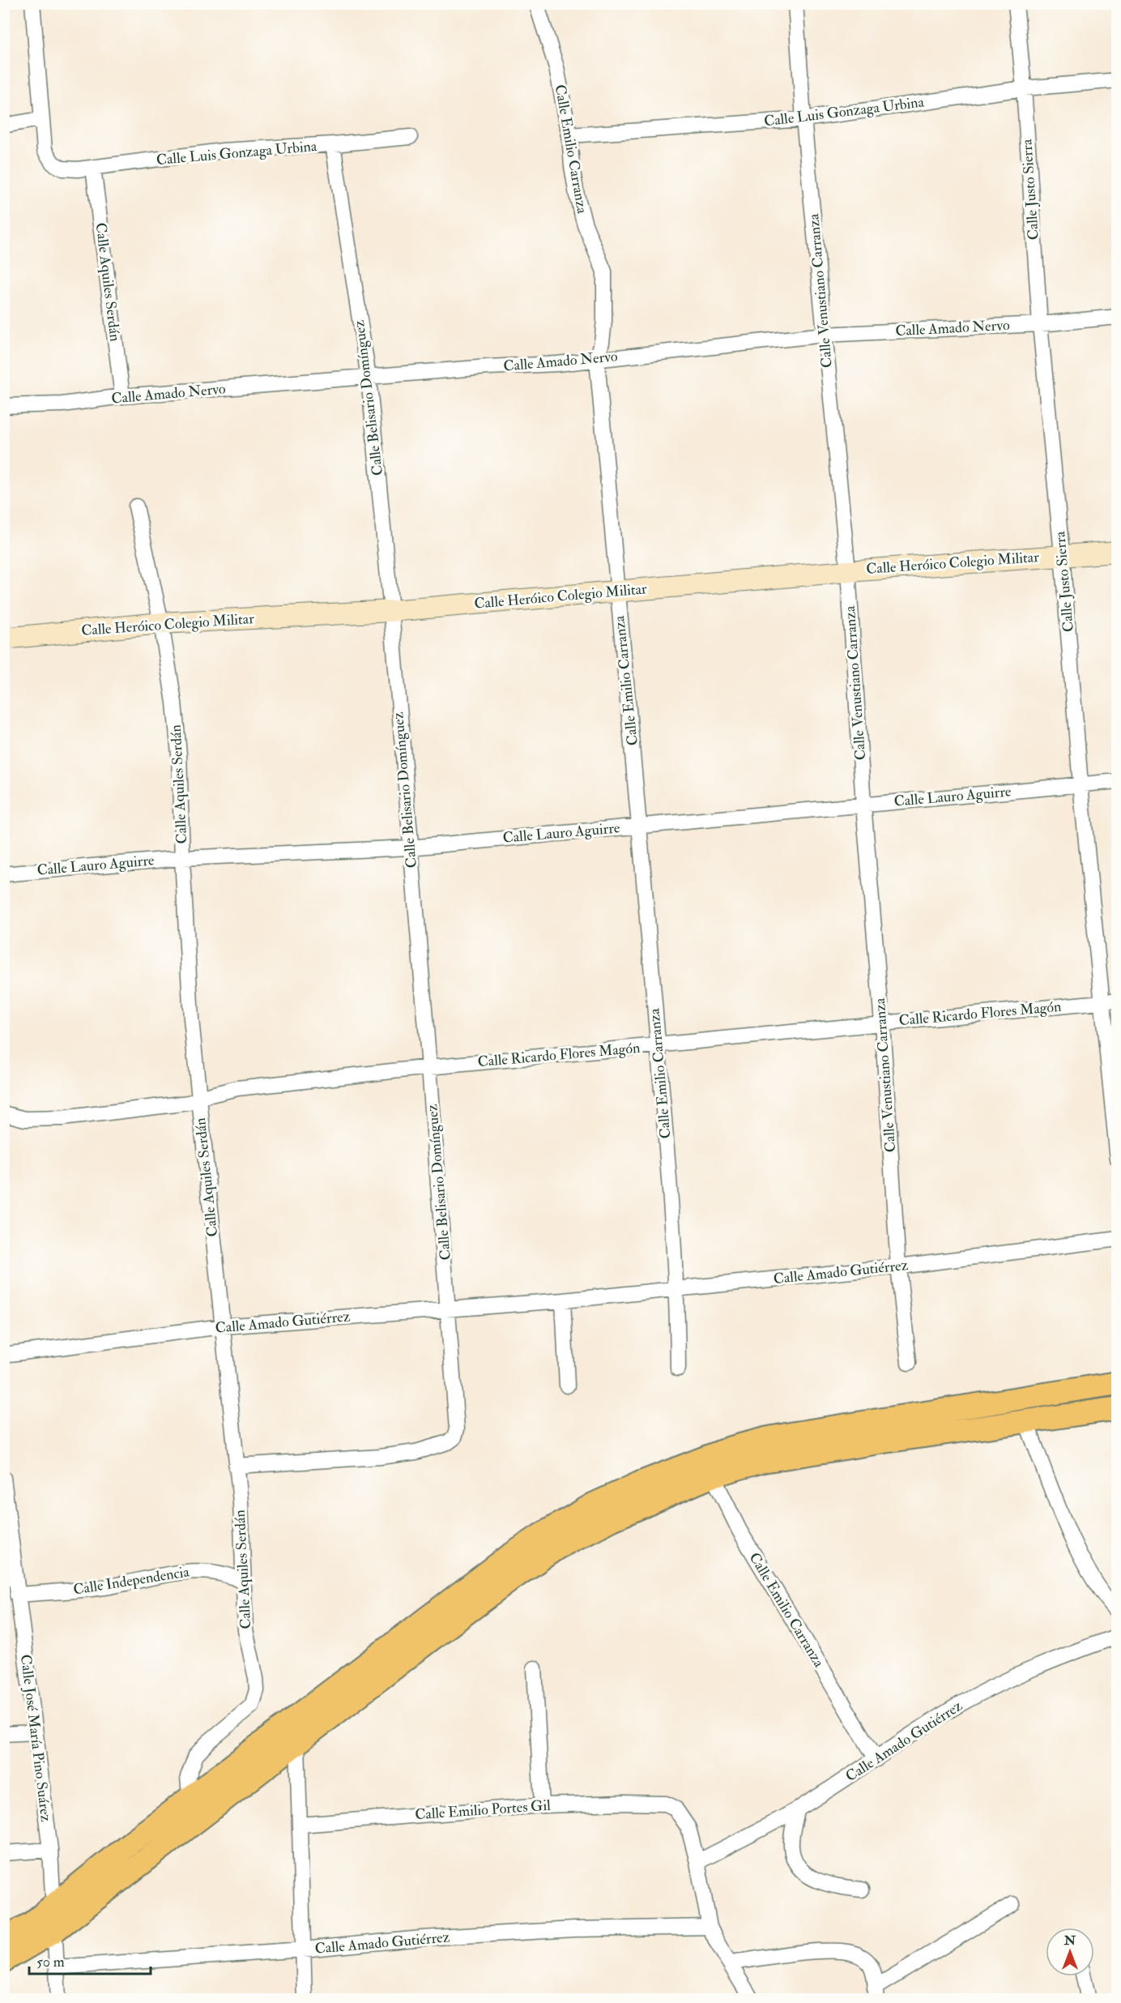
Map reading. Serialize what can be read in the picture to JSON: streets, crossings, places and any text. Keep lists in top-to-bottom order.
{
  "streets": {
    "main road": ["Calle Heróico Colegio Militar"],
    "street": [
      "Calle Luis Gonzaga Urbina",
      "Calle Emilio Carranza",
      "Calle Justo Sierra",
      "Calle Aquiles Serdán",
      "Calle Venustiano Carranza",
      "Calle Amado Nervo",
      "Calle Belisario Domínguez",
      "Calle Lauro Aguirre",
      "Calle Ricardo Flores Magón",
      "Calle Amado Gutiérrez",
      "Calle Independencia",
      "Calle José María Pino Suárez",
      "Calle Emilio Portes Gil"
    ]
  },
  "crossings": [
    ["Calle Luis Gonzaga Urbina", "Calle Emilio Carranza"],
    ["Calle Luis Gonzaga Urbina", "Calle Justo Sierra"],
    ["Calle Luis Gonzaga Urbina", "Calle Aquiles Serdán"],
    ["Calle Luis Gonzaga Urbina", "Calle Venustiano Carranza"],
    ["Calle Luis Gonzaga Urbina", "Calle Belisario Domínguez"],
    ["Calle Emilio Carranza", "Calle Amado Nervo"],
    ["Calle Emilio Carranza", "Calle Heróico Colegio Militar"],
    ["Calle Emilio Carranza", "Calle Lauro Aguirre"],
    ["Calle Emilio Carranza", "Calle Ricardo Flores Magón"],
    ["Calle Emilio Carranza", "Calle Amado Gutiérrez"],
    ["Calle Justo Sierra", "Calle Amado Nervo"],
    ["Calle Justo Sierra", "Calle Heróico Colegio Militar"],
    ["Calle Justo Sierra", "Calle Lauro Aguirre"],
    ["Calle Justo Sierra", "Calle Ricardo Flores Magón"],
    ["Calle Aquiles Serdán", "Calle Amado Nervo"],
    ["Calle Aquiles Serdán", "Calle Belisario Domínguez"],
    ["Calle Aquiles Serdán", "Calle Heróico Colegio Militar"],
    ["Calle Aquiles Serdán", "Calle Lauro Aguirre"],
    ["Calle Aquiles Serdán", "Calle Ricardo Flores Magón"],
    ["Calle Aquiles Serdán", "Calle Amado Gutiérrez"],
    ["Calle Aquiles Serdán", "Calle Independencia"],
    ["Calle Venustiano Carranza", "Calle Amado Nervo"],
    ["Calle Venustiano Carranza", "Calle Heróico Colegio Militar"],
    ["Calle Venustiano Carranza", "Calle Lauro Aguirre"],
    ["Calle Venustiano Carranza", "Calle Ricardo Flores Magón"],
    ["Calle Venustiano Carranza", "Calle Amado Gutiérrez"],
    ["Calle Amado Nervo", "Calle Belisario Domínguez"],
    ["Calle Belisario Domínguez", "Calle Heróico Colegio Militar"],
    ["Calle Belisario Domínguez", "Calle Lauro Aguirre"],
    ["Calle Belisario Domínguez", "Calle Ricardo Flores Magón"],
    ["Calle Belisario Domínguez", "Calle Amado Gutiérrez"],
    ["Calle Amado Gutiérrez", "Calle José María Pino Suárez"],
    ["Calle Amado Gutiérrez", "Calle Emilio Portes Gil"],
    ["Calle Independencia", "Calle José María Pino Suárez"]
  ],
  "scale_bar": "50 m",
  "north": "top"
}
